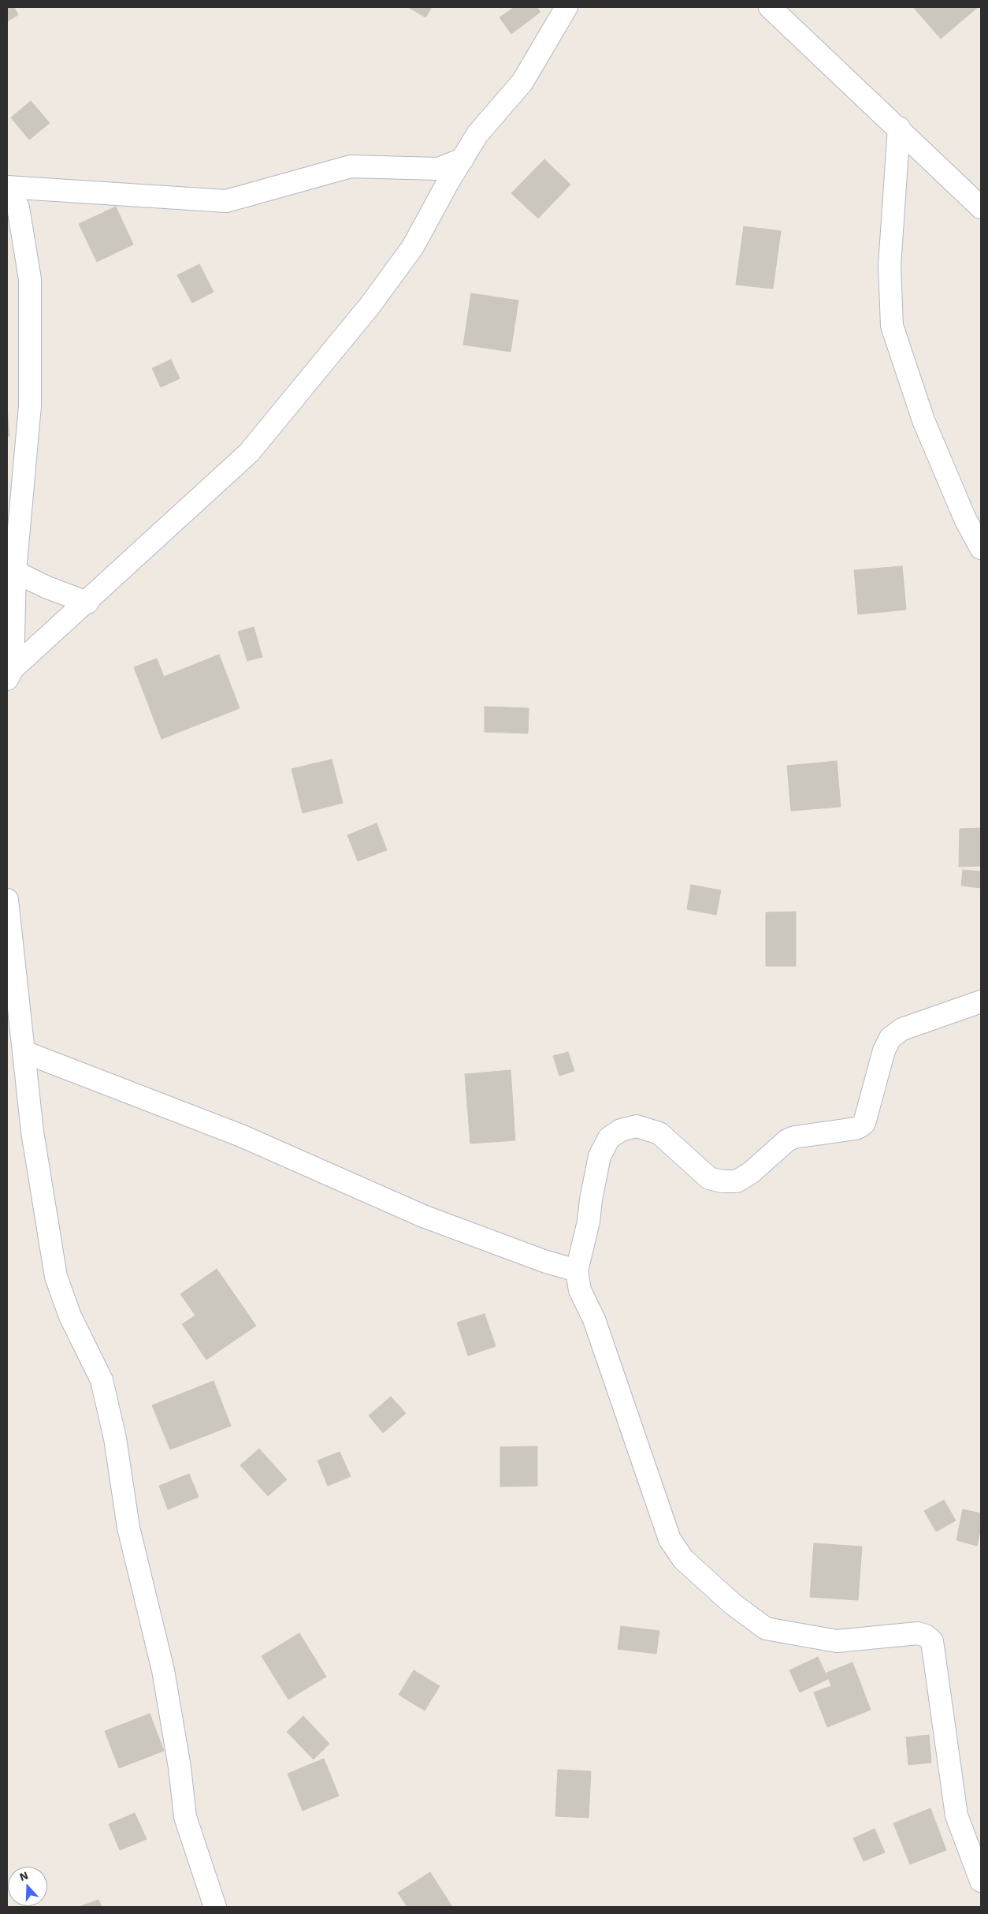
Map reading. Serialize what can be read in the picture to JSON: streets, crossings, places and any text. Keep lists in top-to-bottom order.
{
  "north": "top"
}
